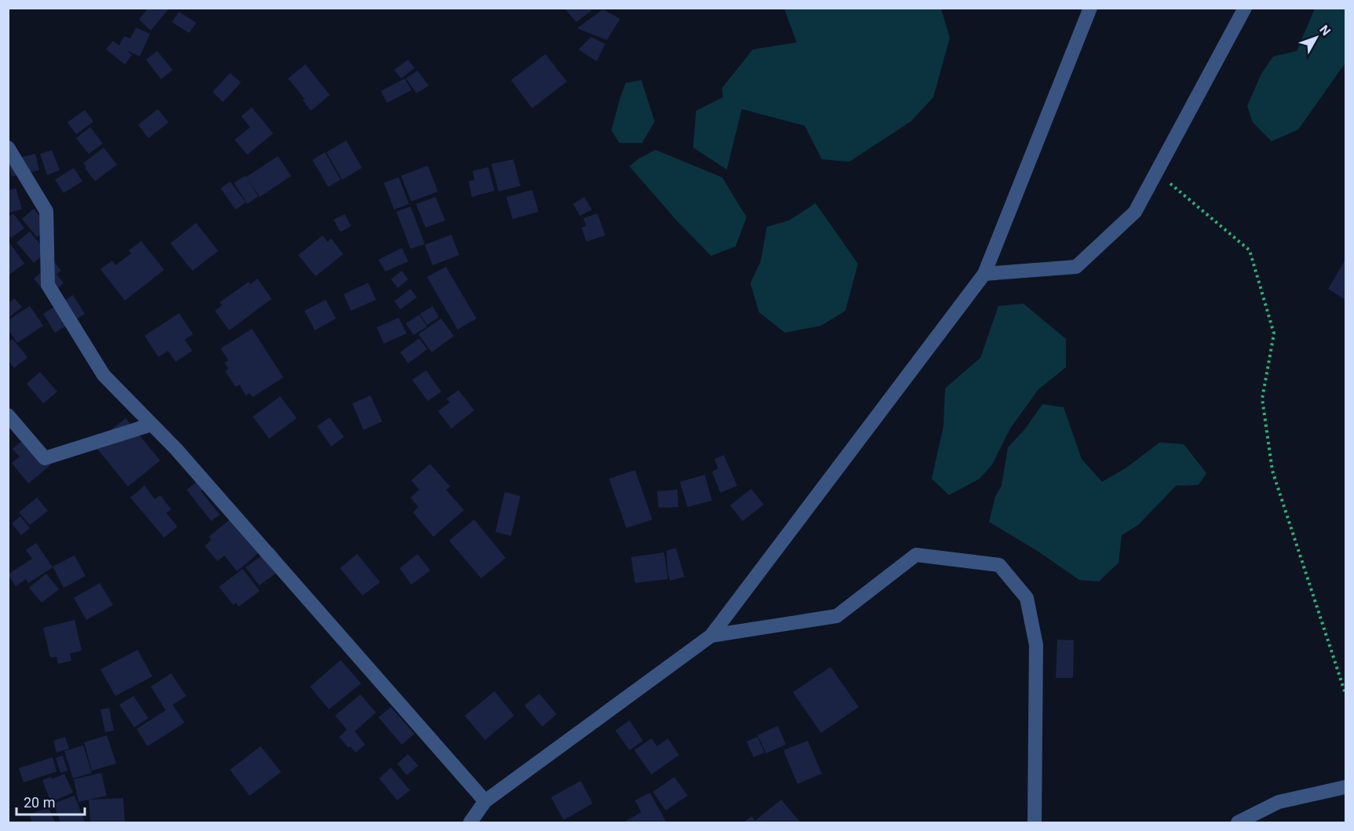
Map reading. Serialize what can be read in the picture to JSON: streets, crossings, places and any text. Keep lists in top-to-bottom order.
{
  "scale_bar": "20 m",
  "north": "top right"
}
